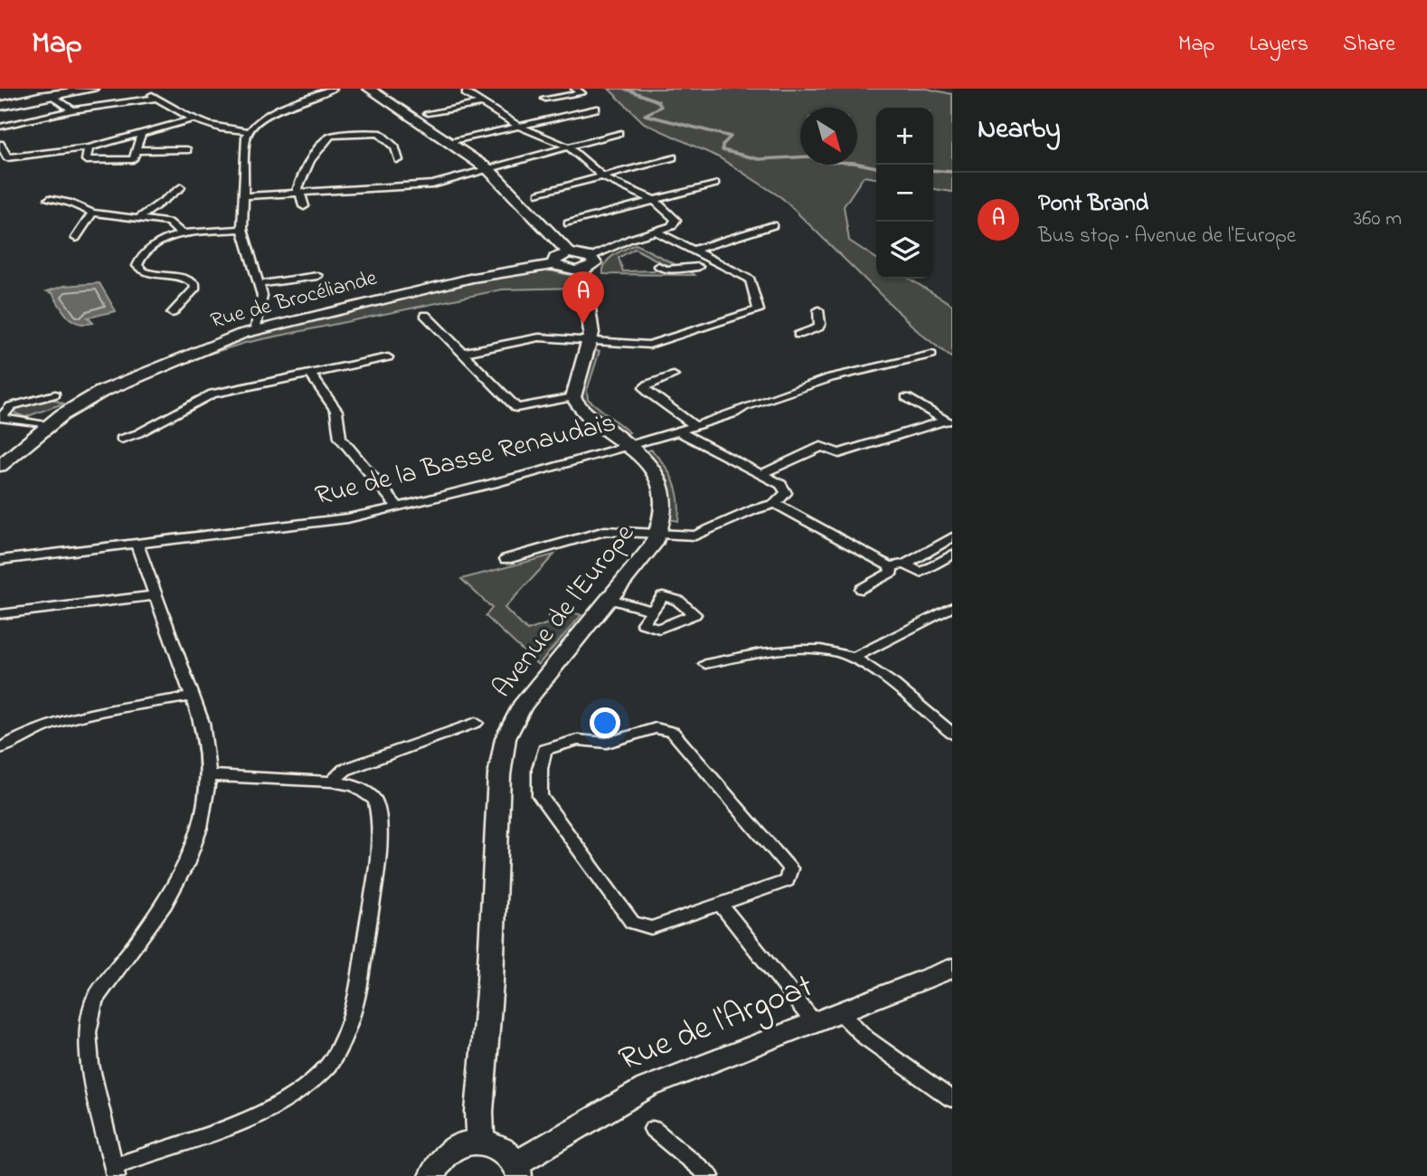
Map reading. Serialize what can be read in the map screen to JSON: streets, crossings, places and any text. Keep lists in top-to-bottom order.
{
  "streets": {
    "street": [
      "Rue de Brocéliande",
      "Rue de la Basse Renaudais",
      "Avenue de l'Europe",
      "Rue de l'Argoat"
    ]
  },
  "crossings": [
    ["Rue de la Basse Renaudais", "Avenue de l'Europe"]
  ],
  "north": "bottom right",
  "page": {
    "header": "Map",
    "nav": ["Map", "Layers", "Share"],
    "heading": "Nearby",
    "map_buttons": ["+", "−"],
    "list": [
      {
        "mark": "A",
        "name": "Pont Brand",
        "note": "Bus stop · Avenue de l'Europe",
        "value": "360 m"
      }
    ],
    "pins": "A"
  }
}
